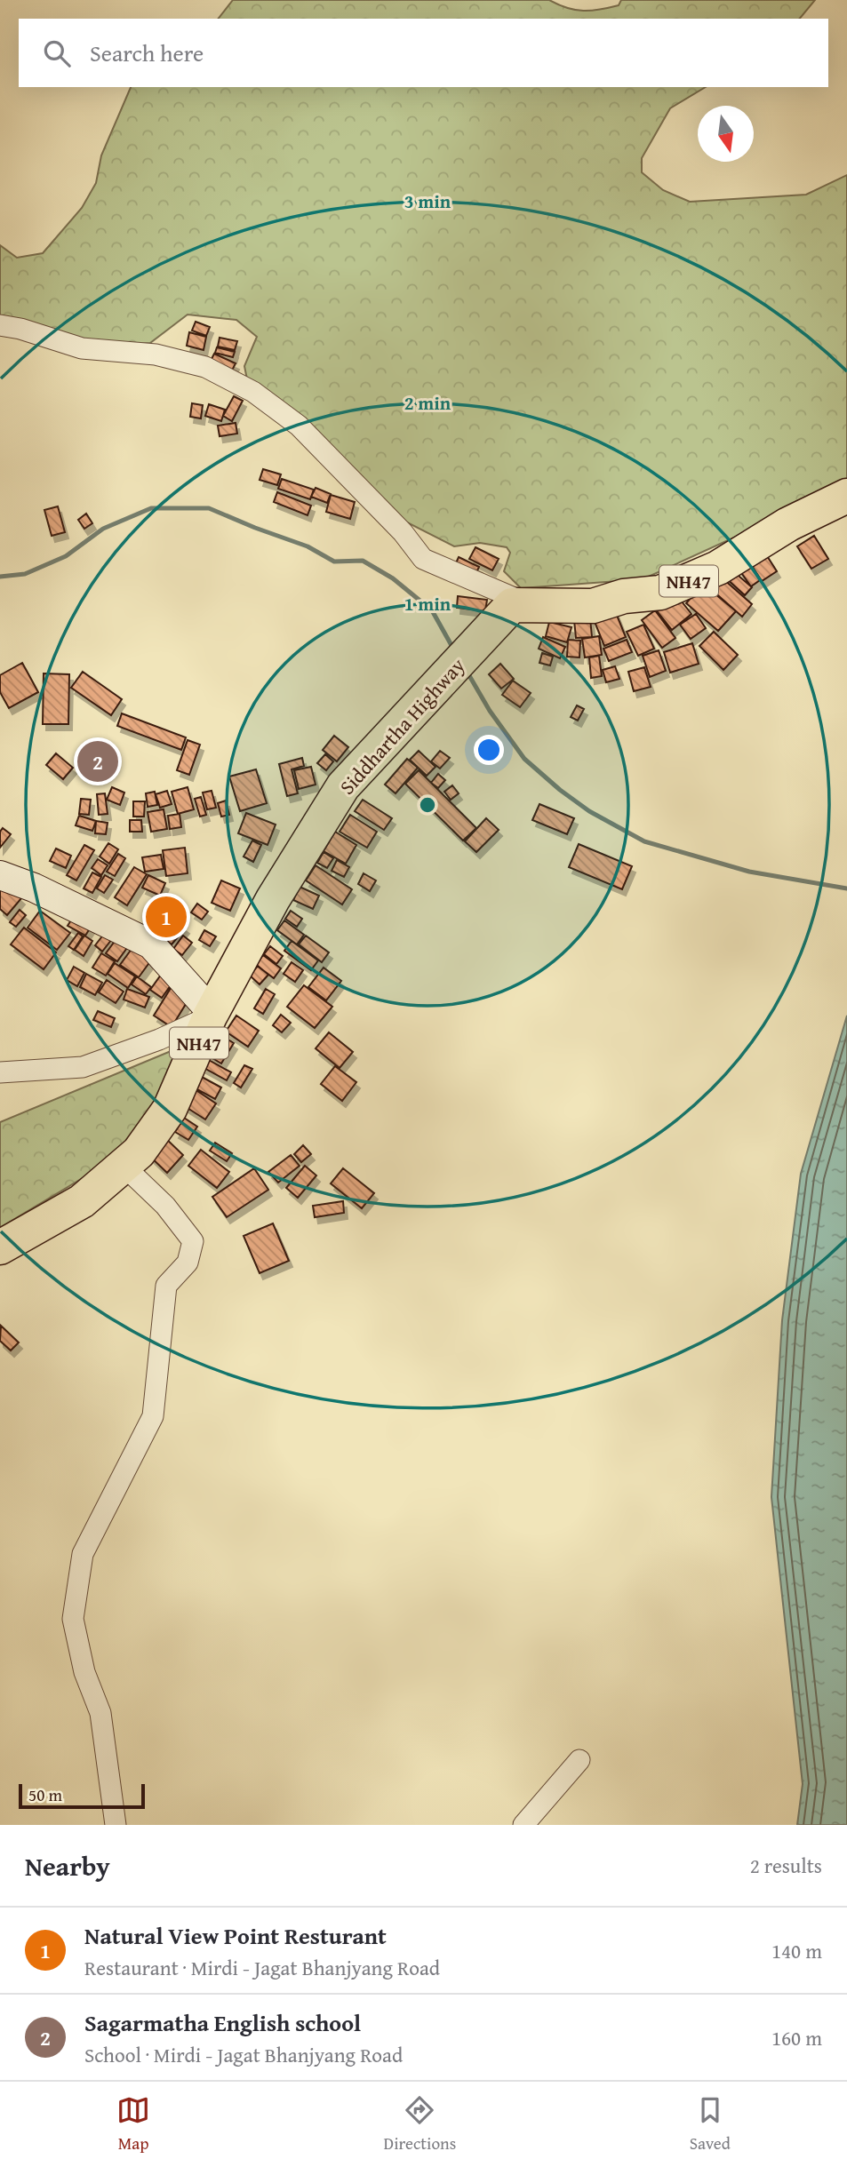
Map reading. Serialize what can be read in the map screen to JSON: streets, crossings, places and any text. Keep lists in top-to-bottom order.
{
  "streets": {
    "highway": ["NH47", "Siddhartha Highway"]
  },
  "crossings": [
    ["NH47", "Siddhartha Highway"]
  ],
  "scale_bar": "50 m",
  "north": "bottom",
  "page": {
    "search": "Search here",
    "pins": ["2", "1"],
    "scale": "50 m",
    "heading": ["Nearby", "2 results"],
    "list": [
      {
        "mark": "1",
        "name": "Natural View Point Resturant",
        "note": "Restaurant · Mirdi - Jagat Bhanjyang Road",
        "value": "140 m"
      },
      {
        "mark": "2",
        "name": "Sagarmatha English school",
        "note": "School · Mirdi - Jagat Bhanjyang Road",
        "value": "160 m"
      }
    ],
    "nav": ["Map", "Directions", "Saved"]
  },
  "rings": ["3 min", "2 min", "1 min"]
}
